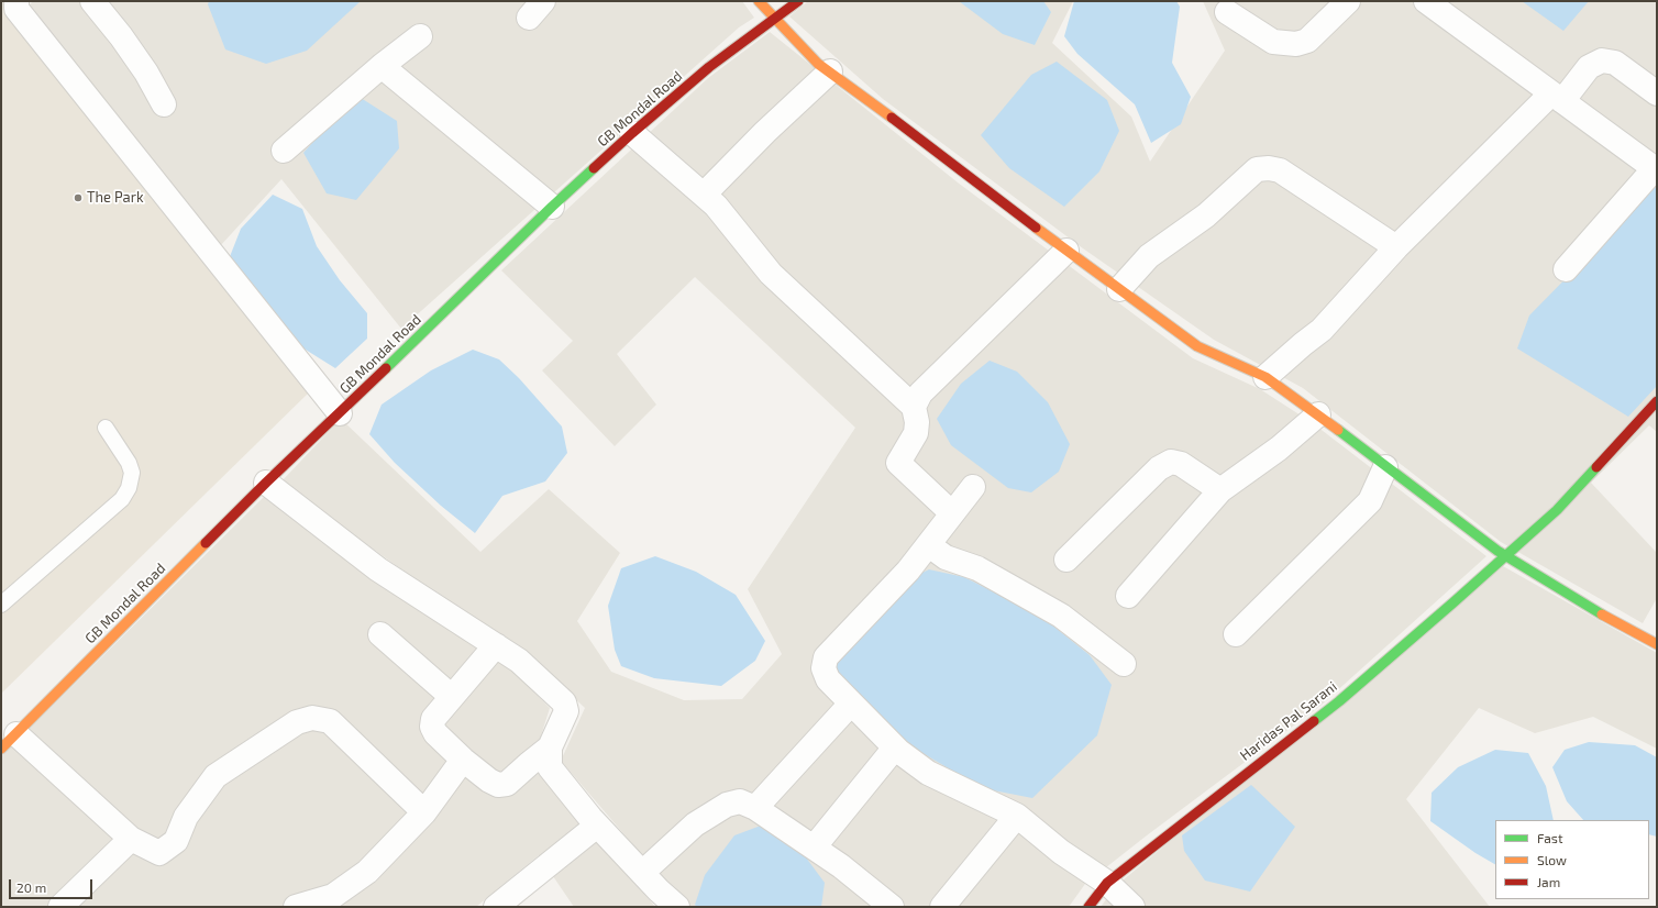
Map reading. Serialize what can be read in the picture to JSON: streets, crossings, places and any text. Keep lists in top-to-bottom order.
{
  "streets": {
    "street": ["GB Mondal Road", "Haridas Pal Sarani"]
  },
  "places": ["The Park"],
  "legend": ["Fast", "Slow", "Jam"],
  "scale_bar": "20 m"
}
